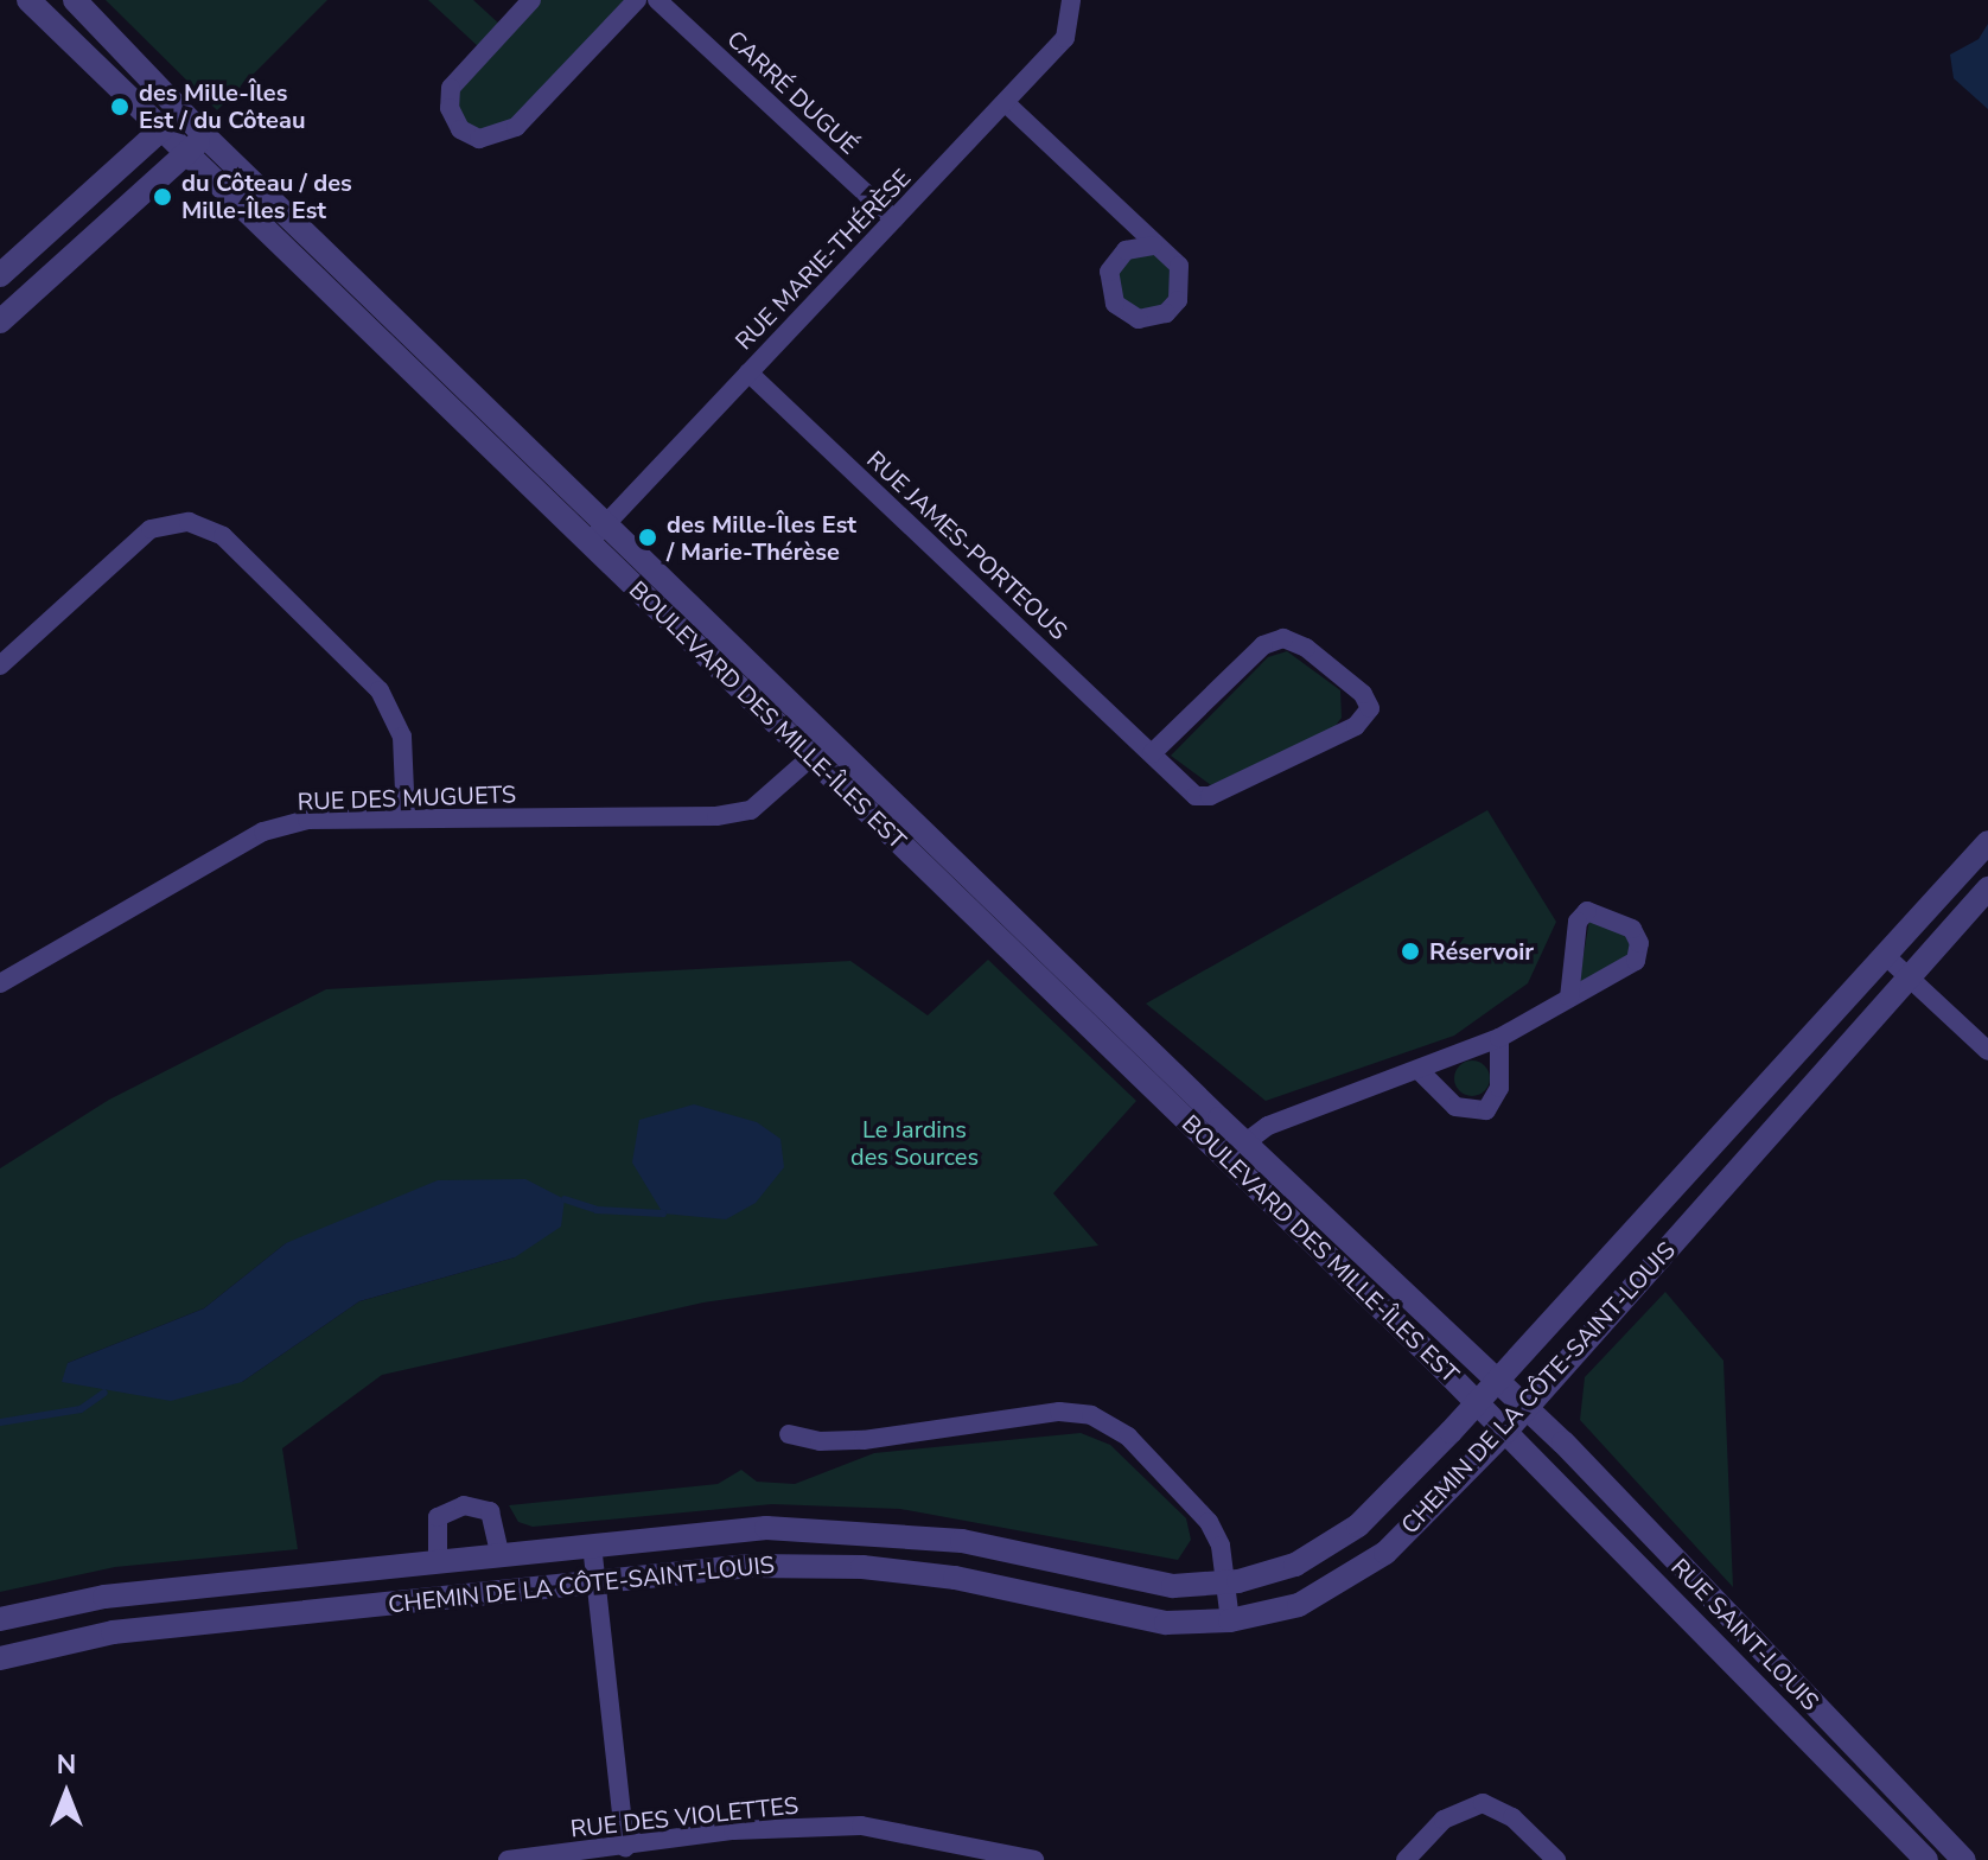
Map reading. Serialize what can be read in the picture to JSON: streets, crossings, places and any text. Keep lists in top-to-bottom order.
{
  "streets": {
    "street": [
      "CARRÉ DUGUÉ",
      "RUE MARIE-THÉRÈSE",
      "RUE JAMES-PORTEOUS",
      "BOULEVARD DES MILLE-ÎLES EST",
      "RUE DES MUGUETS",
      "CHEMIN DE LA CÔTE-SAINT-LOUIS",
      "RUE SAINT-LOUIS",
      "RUE DES VIOLETTES"
    ]
  },
  "crossings": [
    ["CARRÉ DUGUÉ", "RUE MARIE-THÉRÈSE"],
    ["RUE MARIE-THÉRÈSE", "RUE JAMES-PORTEOUS"],
    ["RUE MARIE-THÉRÈSE", "BOULEVARD DES MILLE-ÎLES EST"],
    ["BOULEVARD DES MILLE-ÎLES EST", "RUE DES MUGUETS"],
    ["BOULEVARD DES MILLE-ÎLES EST", "CHEMIN DE LA CÔTE-SAINT-LOUIS"],
    ["BOULEVARD DES MILLE-ÎLES EST", "RUE SAINT-LOUIS"],
    ["CHEMIN DE LA CÔTE-SAINT-LOUIS", "RUE SAINT-LOUIS"]
  ],
  "parks": ["Le Jardins des Sources"],
  "places": [
    "des Mille-Îles Est / du Côteau",
    "du Côteau / des Mille-Îles Est",
    "des Mille-Îles Est / Marie-Thérèse",
    "Réservoir"
  ],
  "north": "top"
}
